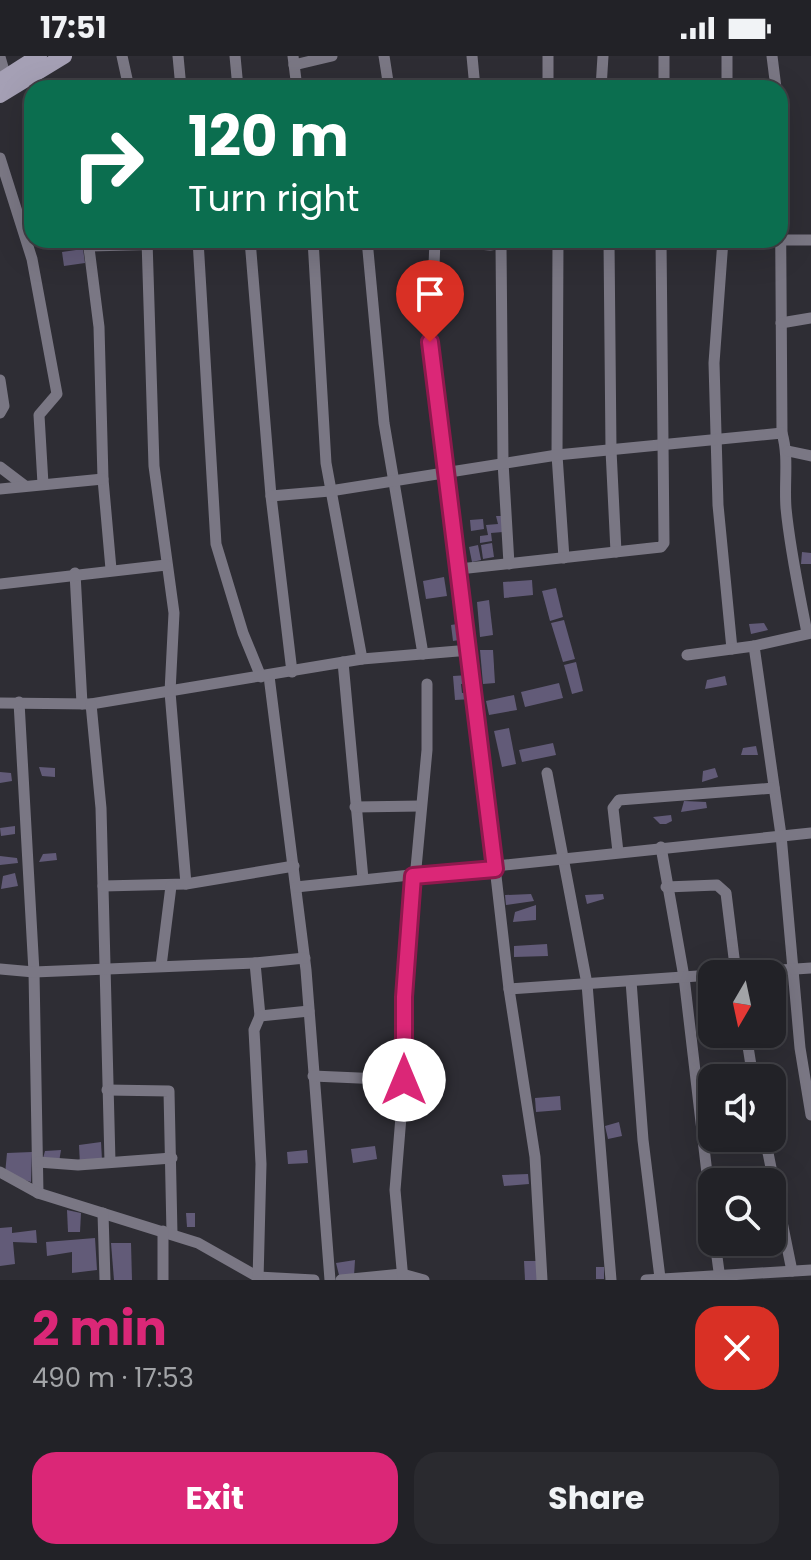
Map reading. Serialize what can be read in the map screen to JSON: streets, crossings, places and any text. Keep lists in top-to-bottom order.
{
  "north": "bottom",
  "page": {
    "status": "17:51",
    "turn": ["120 m", "Turn right"],
    "heading": ["2 min", "490 m · 17:53"],
    "buttons": ["Exit", "Share"]
  }
}
